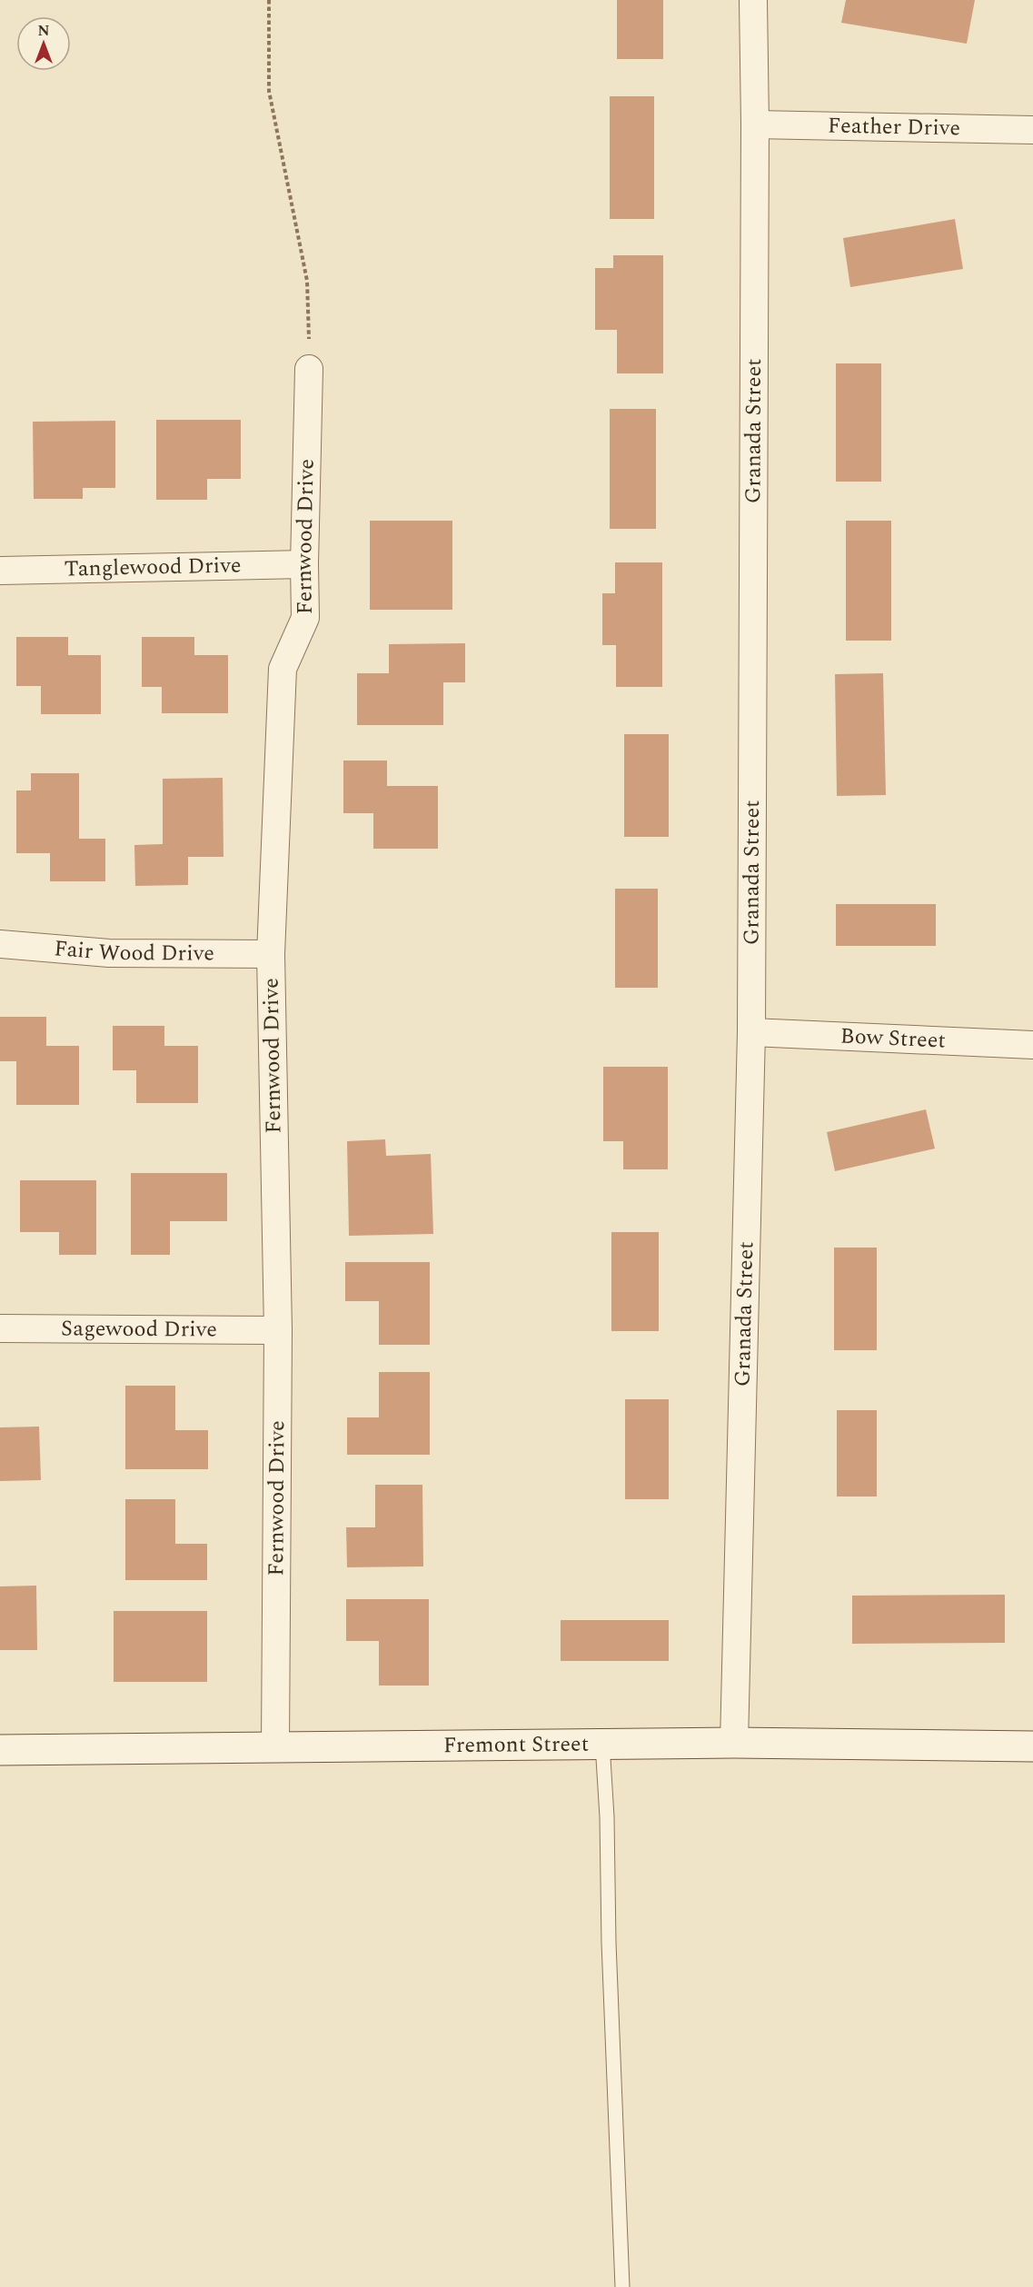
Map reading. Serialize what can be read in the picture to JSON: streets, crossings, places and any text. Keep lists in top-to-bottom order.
{
  "streets": {
    "street": [
      "Feather Drive",
      "Granada Street",
      "Fernwood Drive",
      "Tanglewood Drive",
      "Fair Wood Drive",
      "Bow Street",
      "Sagewood Drive",
      "Fremont Street"
    ]
  },
  "crossings": [
    ["Feather Drive", "Granada Street"],
    ["Granada Street", "Bow Street"],
    ["Granada Street", "Fremont Street"],
    ["Fernwood Drive", "Tanglewood Drive"],
    ["Fernwood Drive", "Fair Wood Drive"],
    ["Fernwood Drive", "Sagewood Drive"],
    ["Fernwood Drive", "Fremont Street"]
  ],
  "north": "top"
}
